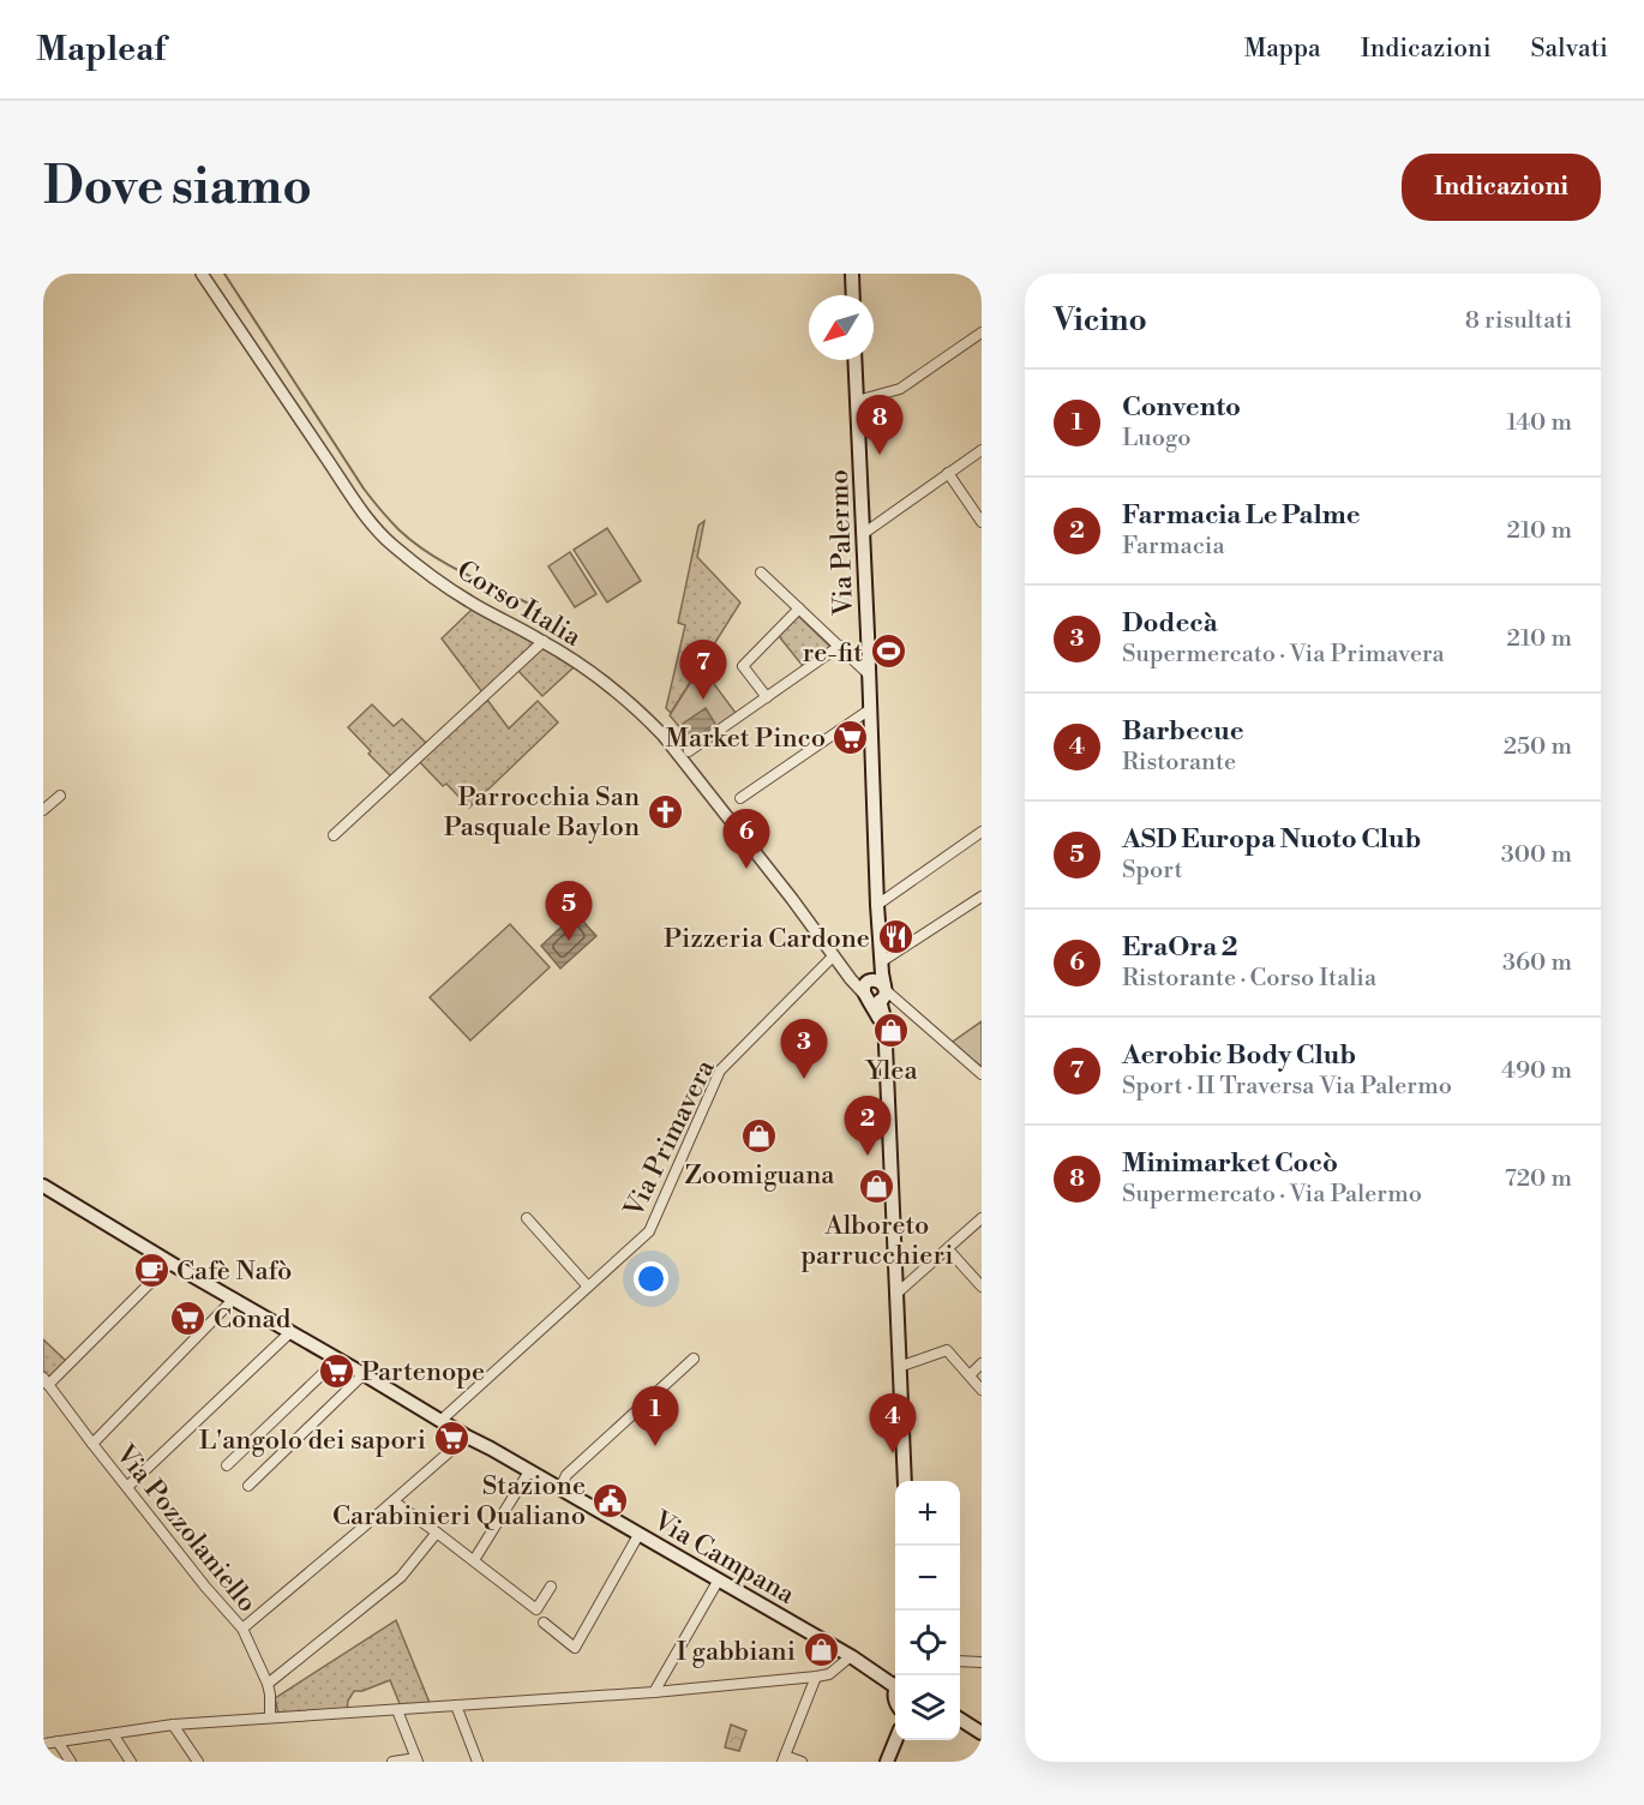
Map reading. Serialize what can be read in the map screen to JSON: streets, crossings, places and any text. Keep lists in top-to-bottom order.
{
  "streets": {
    "main road": ["Via Palermo", "Via Campana"],
    "street": ["Corso Italia", "Via Primavera", "Via Pozzolaniello"]
  },
  "crossings": [
    ["Via Palermo", "Corso Italia"],
    ["Corso Italia", "Via Primavera"],
    ["Via Primavera", "Via Campana"]
  ],
  "places": {
    "sports": ["re-fit"],
    "supermarket": [
      "Market Pinco",
      "Conad",
      "Partenope",
      "L'angolo dei sapori"
    ],
    "church": ["Parrocchia San Pasquale Baylon"],
    "restaurant": ["Pizzeria Cardone"],
    "shop": [
      "Ylea",
      "Zoomiguana",
      "Alboreto parrucchieri",
      "I gabbiani"
    ],
    "cafe": ["Cafè Nafò"],
    "public building": ["Stazione Carabinieri Qualiano"]
  },
  "north": "bottom left",
  "page": {
    "header": "Mapleaf",
    "nav": ["Mappa", "Indicazioni", "Salvati"],
    "buttons": "Indicazioni",
    "title": "Dove siamo",
    "heading": ["Vicino", "8 risultati"],
    "list": [
      {
        "mark": "1",
        "name": "Convento",
        "note": "Luogo",
        "value": "140 m"
      },
      {
        "mark": "2",
        "name": "Farmacia Le Palme",
        "note": "Farmacia",
        "value": "210 m"
      },
      {
        "mark": "3",
        "name": "Dodecà",
        "note": "Supermercato · Via Primavera",
        "value": "210 m"
      },
      {
        "mark": "4",
        "name": "Barbecue",
        "note": "Ristorante",
        "value": "250 m"
      },
      {
        "mark": "5",
        "name": "ASD Europa Nuoto Club",
        "note": "Sport",
        "value": "300 m"
      },
      {
        "mark": "6",
        "name": "EraOra 2",
        "note": "Ristorante · Corso Italia",
        "value": "360 m"
      },
      {
        "mark": "7",
        "name": "Aerobic Body Club",
        "note": "Sport · II Traversa Via Palermo",
        "value": "490 m"
      },
      {
        "mark": "8",
        "name": "Minimarket Cocò",
        "note": "Supermercato · Via Palermo",
        "value": "720 m"
      }
    ],
    "pins": [
      "8",
      "7",
      "6",
      "5",
      "3",
      "2",
      "1",
      "4"
    ],
    "map_buttons": ["+", "−"]
  }
}
